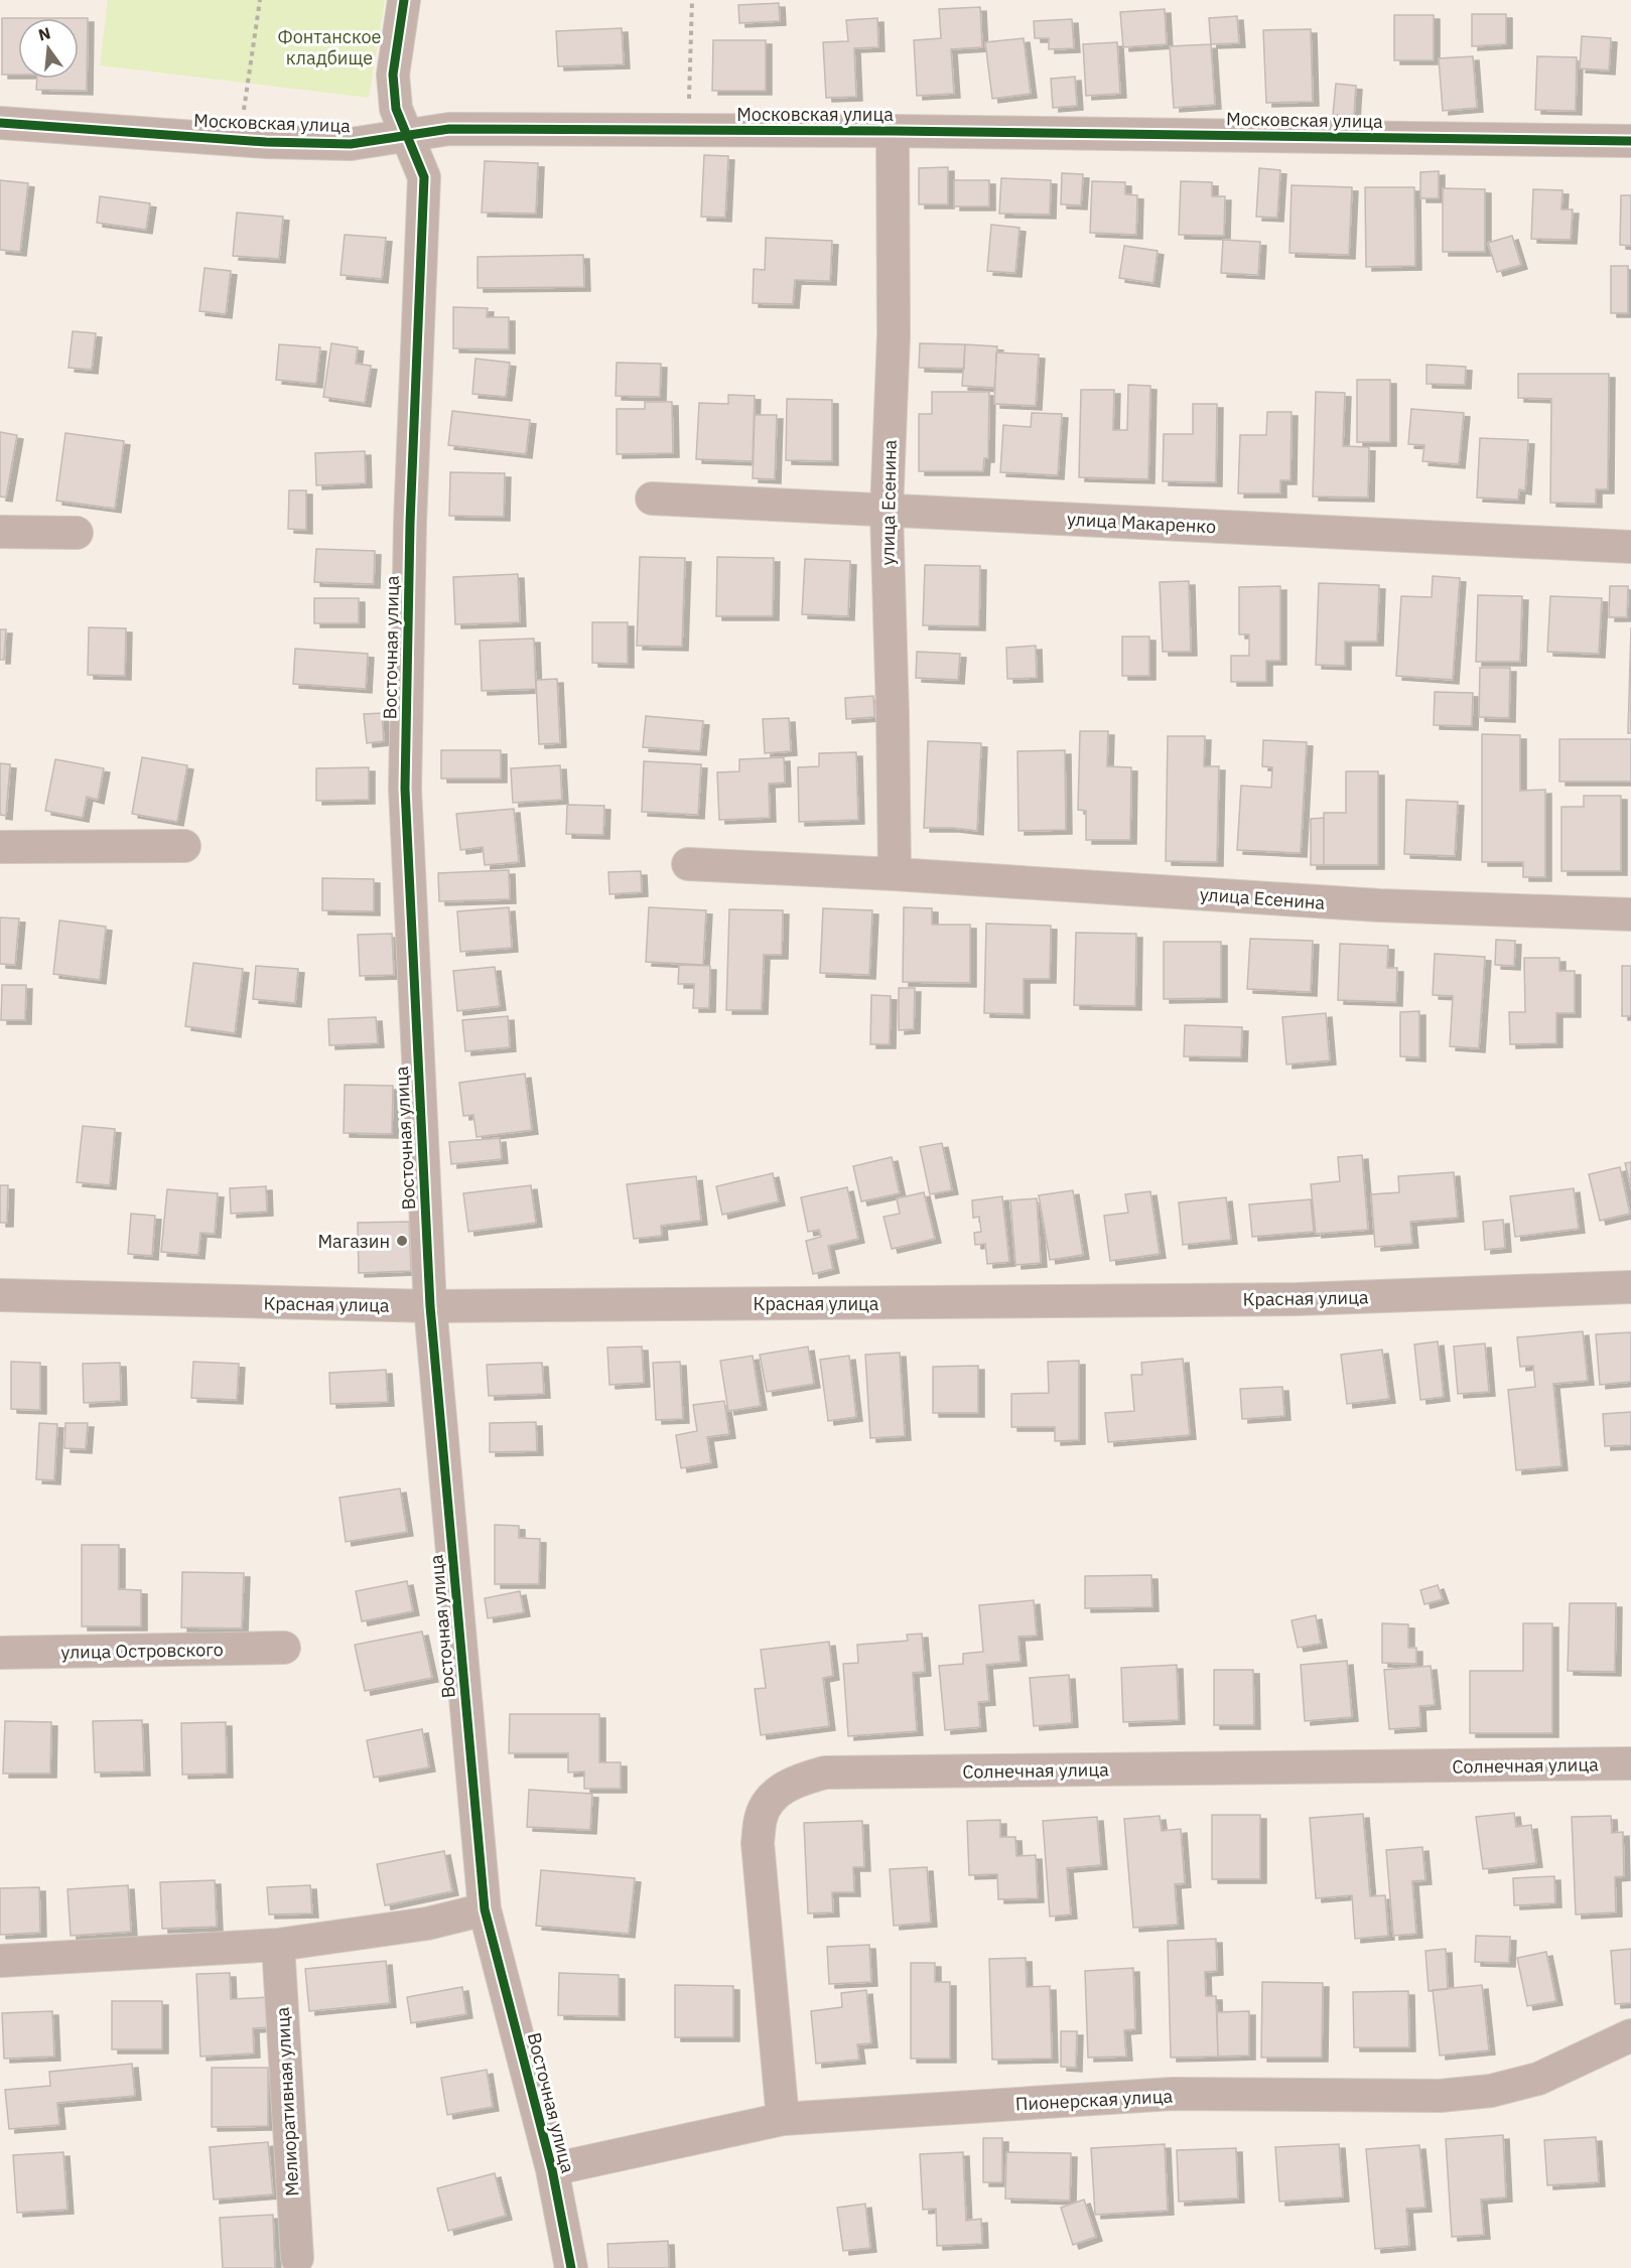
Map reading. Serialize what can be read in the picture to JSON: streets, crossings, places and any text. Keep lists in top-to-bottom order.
{
  "streets": {
    "street": [
      "Московская улица",
      "улица Есенина",
      "улица Макаренко",
      "Восточная улица",
      "Красная улица",
      "улица Островского",
      "Солнечная улица",
      "Пионерская улица",
      "Мелиоративная улица"
    ]
  },
  "crossings": [
    ["Московская улица", "улица Есенина"],
    ["Московская улица", "Восточная улица"],
    ["улица Есенина", "улица Макаренко"],
    ["Восточная улица", "Красная улица"],
    ["Восточная улица", "Пионерская улица"],
    ["Солнечная улица", "Пионерская улица"]
  ],
  "parks": ["Фонтанское кладбище"],
  "places": ["Магазин"],
  "north": "top"
}
